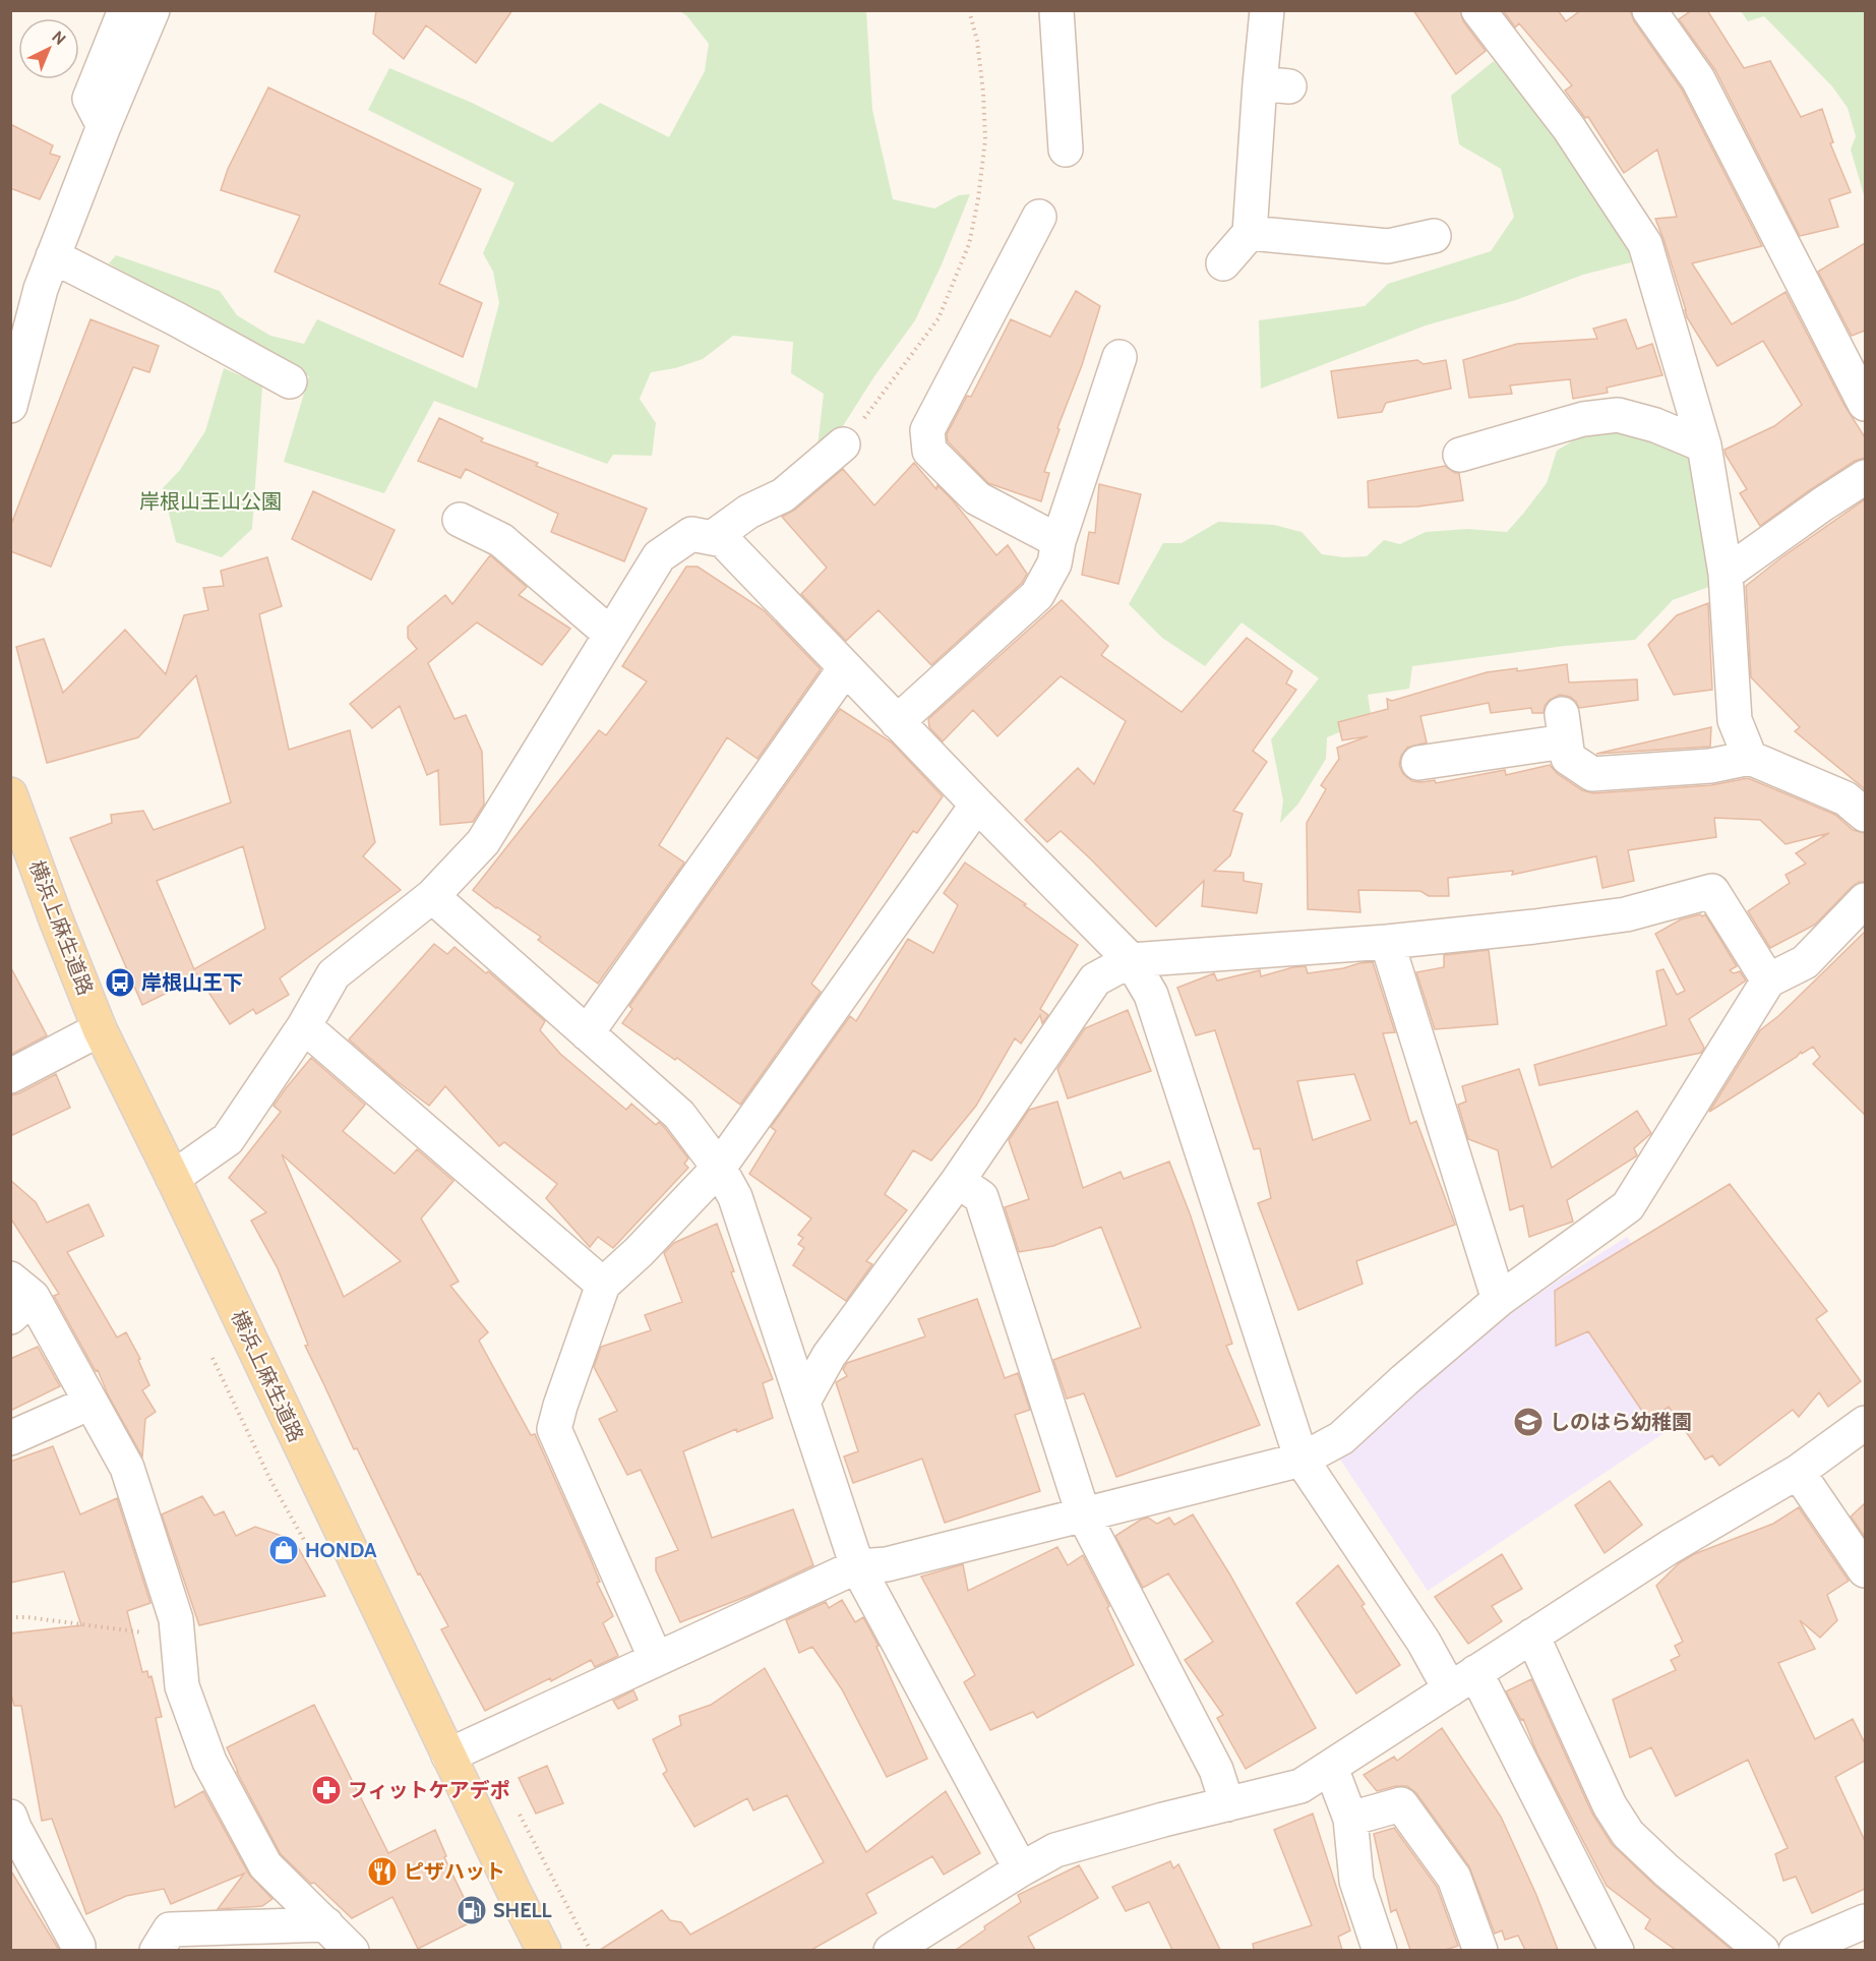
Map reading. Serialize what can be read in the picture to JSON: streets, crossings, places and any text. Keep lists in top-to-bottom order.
{
  "streets": {
    "main road": ["横浜上麻生道路"]
  },
  "parks": ["岸根山王山公園"],
  "places": {
    "bus stop": ["岸根山王下"],
    "school or university": ["しのはら幼稚園"],
    "shop": ["HONDA"],
    "pharmacy": ["フィットケアデポ"],
    "restaurant": ["ピザハット"],
    "fuel station": ["SHELL"]
  },
  "north": "top right"
}
